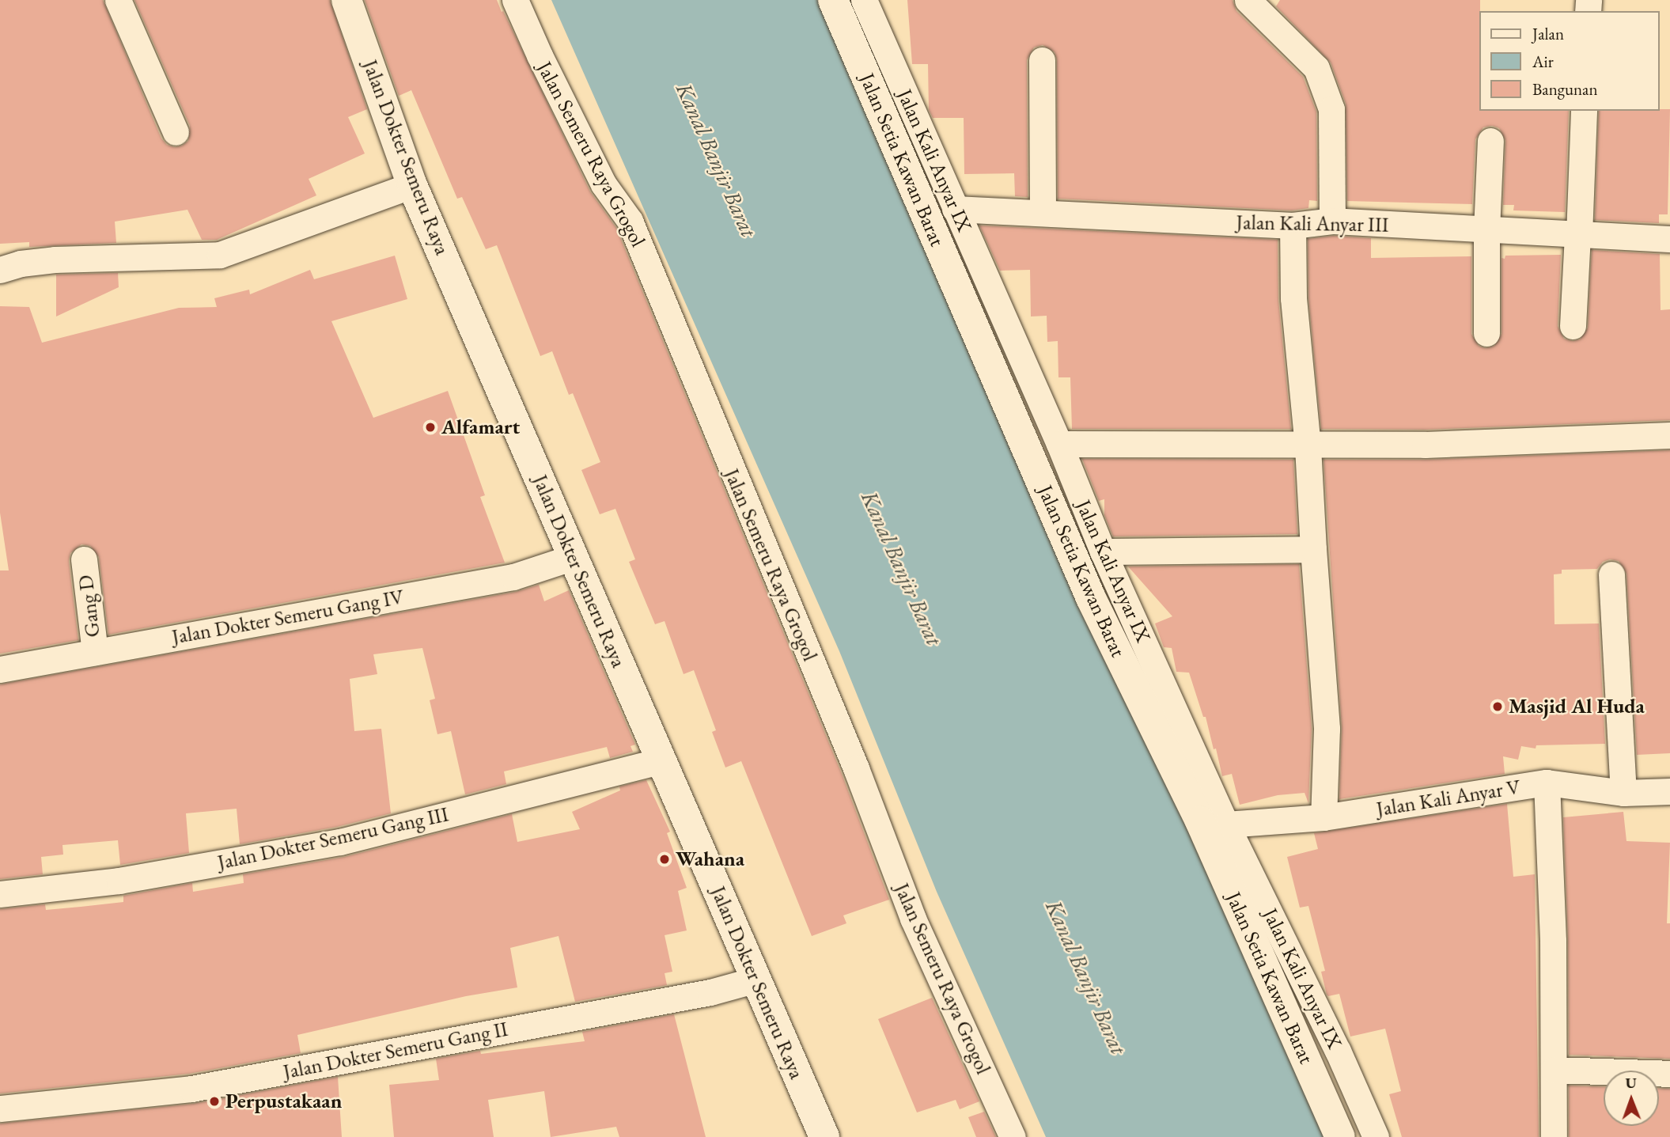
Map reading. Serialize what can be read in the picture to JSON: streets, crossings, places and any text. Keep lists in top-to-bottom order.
{
  "streets": {
    "street": [
      "Jalan Semeru Raya Grogol",
      "Jalan Dokter Semeru Raya",
      "Jalan Setia Kawan Barat",
      "Jalan Kali Anyar IX",
      "Jalan Kali Anyar III",
      "Gang D",
      "Jalan Dokter Semeru Gang IV",
      "Jalan Kali Anyar V",
      "Jalan Dokter Semeru Gang III",
      "Jalan Dokter Semeru Gang II"
    ]
  },
  "crossings": [
    ["Jalan Dokter Semeru Raya", "Jalan Dokter Semeru Gang IV"],
    ["Jalan Dokter Semeru Raya", "Jalan Dokter Semeru Gang III"],
    ["Jalan Dokter Semeru Raya", "Jalan Dokter Semeru Gang II"],
    ["Jalan Kali Anyar IX", "Jalan Kali Anyar III"],
    ["Jalan Kali Anyar IX", "Jalan Kali Anyar V"],
    ["Gang D", "Jalan Dokter Semeru Gang IV"]
  ],
  "water": ["Kanal Banjir Barat"],
  "places": [
    "Alfamart",
    "Masjid Al Huda",
    "Wahana",
    "Perpustakaan"
  ],
  "legend": ["Jalan", "Air", "Bangunan"],
  "north": "top"
}
